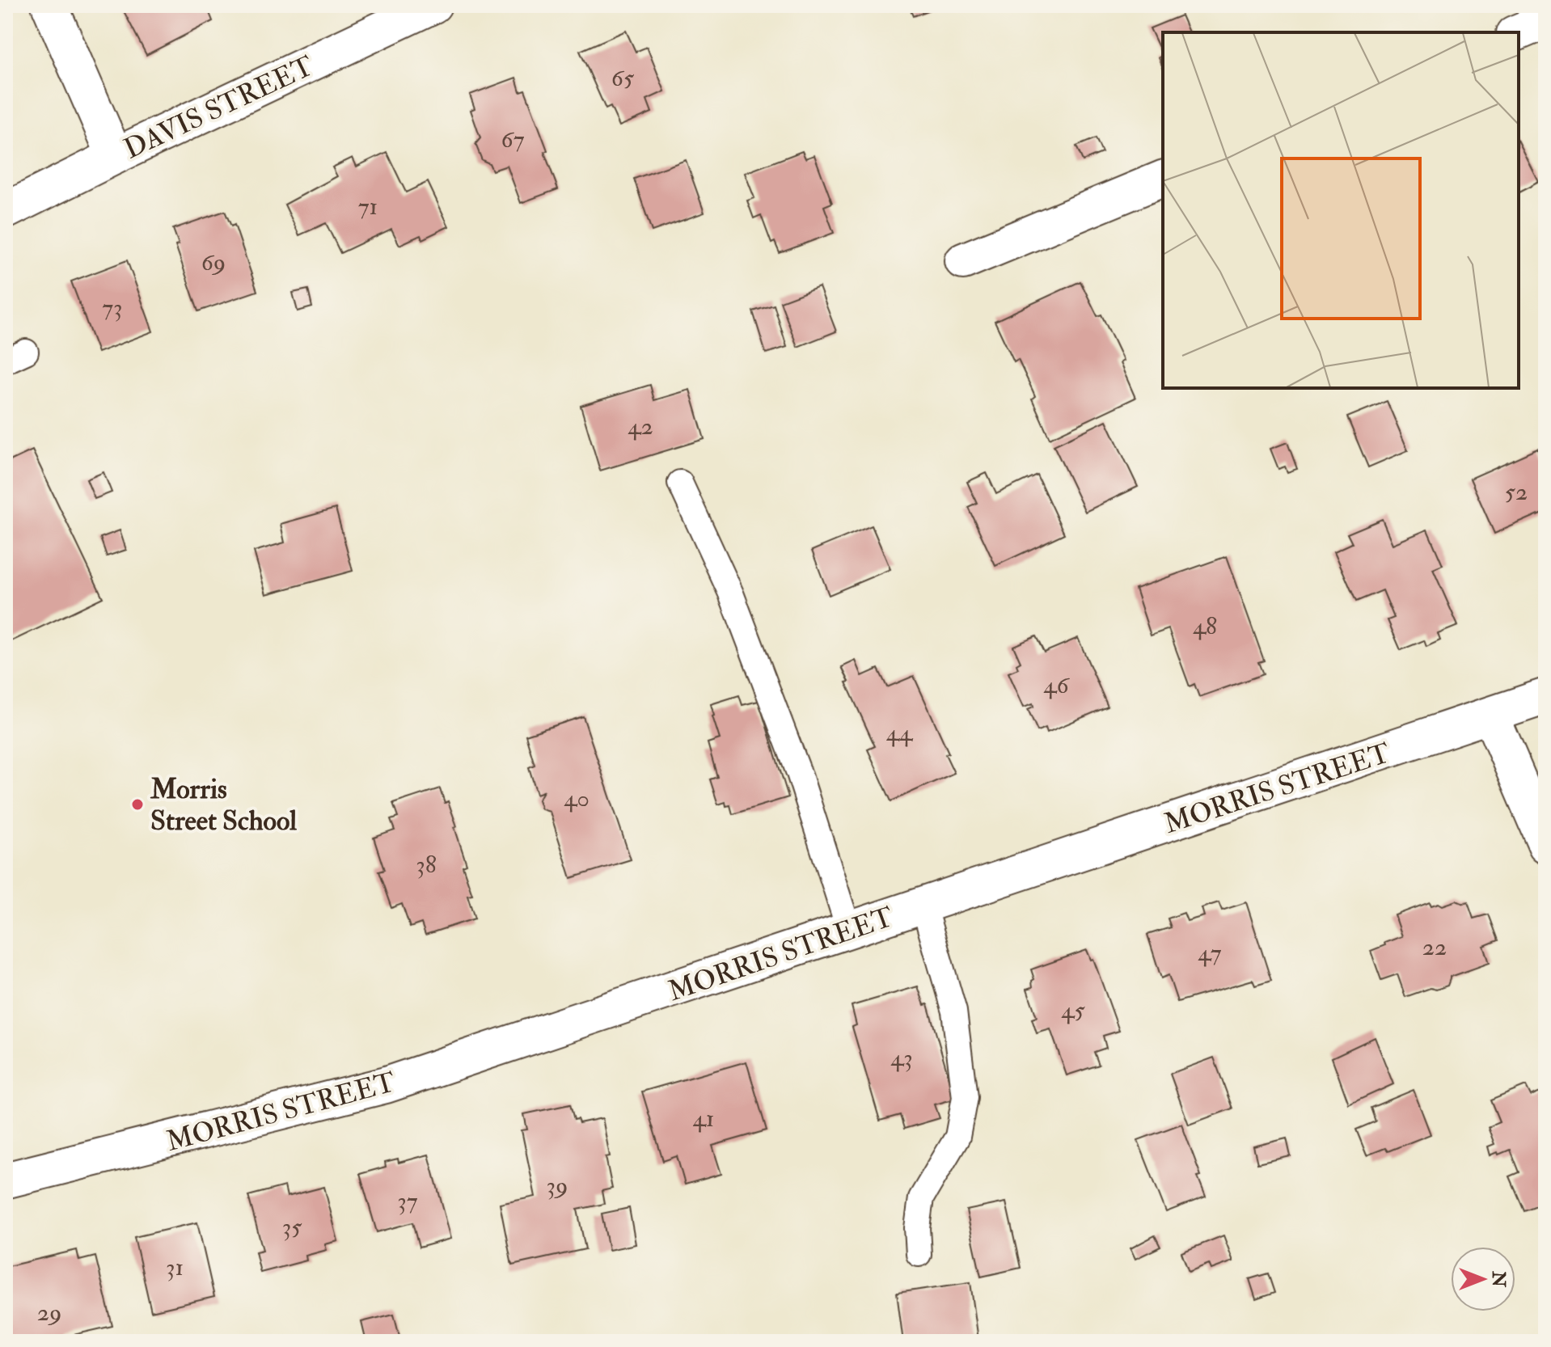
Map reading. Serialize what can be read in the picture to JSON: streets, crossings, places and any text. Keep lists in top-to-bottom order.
{
  "streets": {
    "street": ["DAVIS STREET", "MORRIS STREET"]
  },
  "places": ["Morris Street School"],
  "house_numbers": [
    "65",
    "67",
    "71",
    "69",
    "73",
    "42",
    "52",
    "48",
    "46",
    "44",
    "40",
    "38",
    "22",
    "47",
    "45",
    "43",
    "41",
    "39",
    "37",
    "35",
    "31",
    "29"
  ],
  "north": "right"
}
